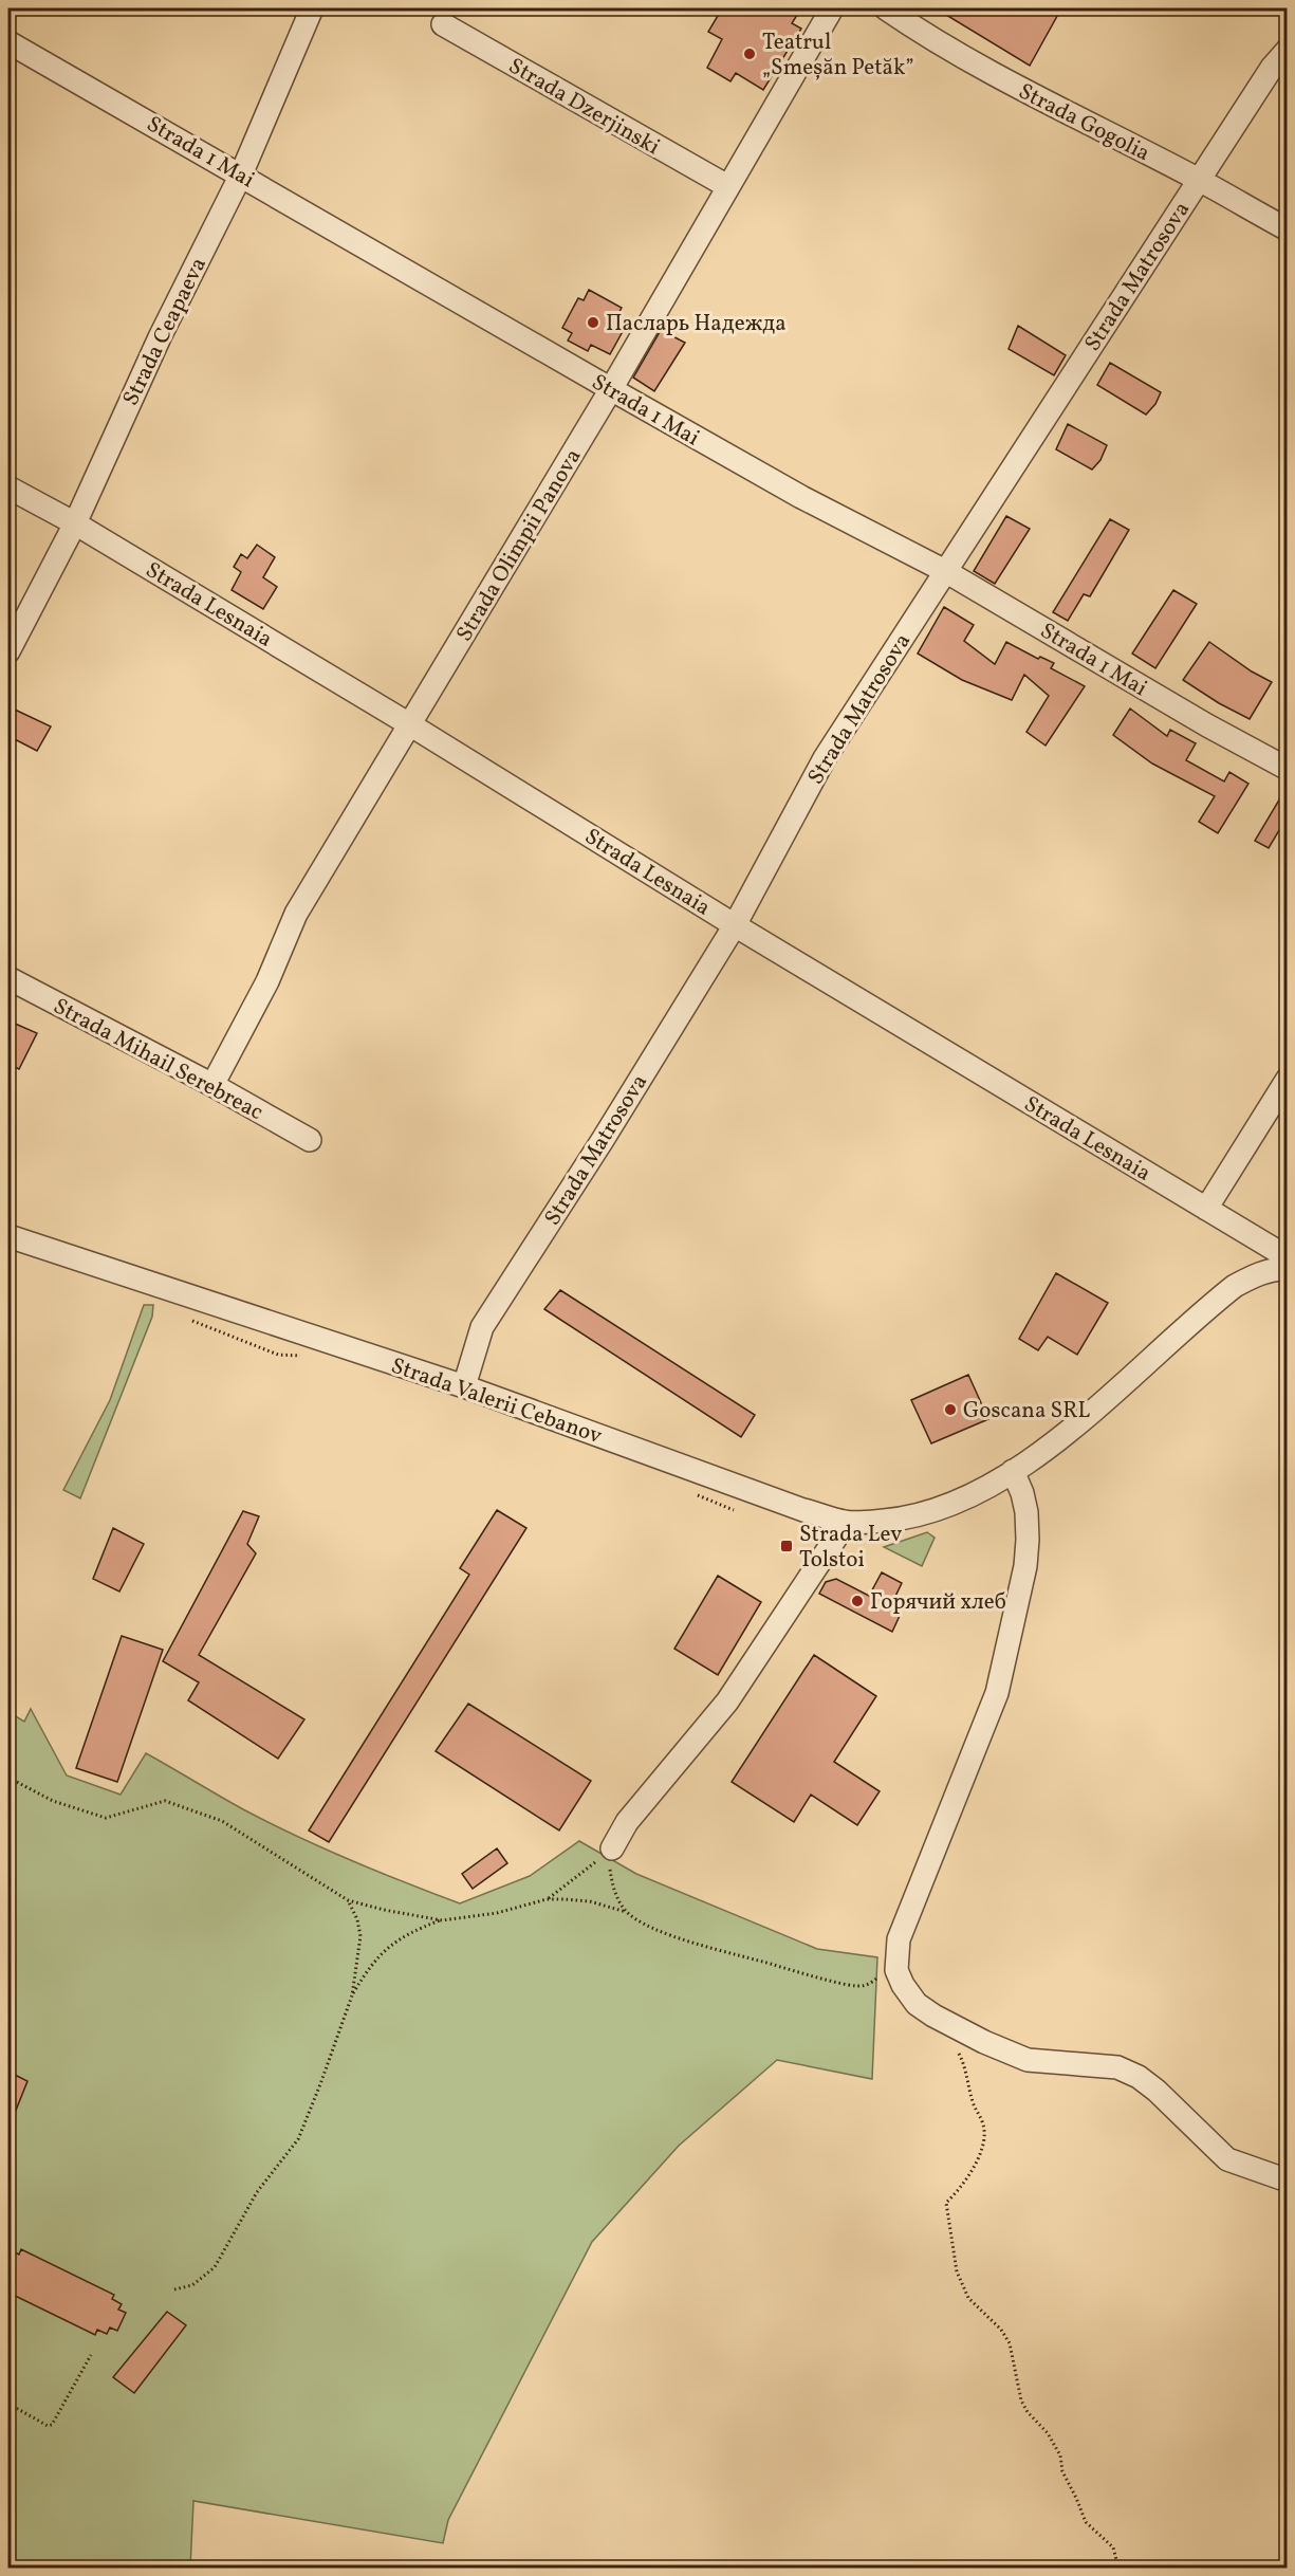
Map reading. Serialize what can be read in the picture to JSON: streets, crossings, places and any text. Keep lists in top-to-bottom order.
{
  "streets": {
    "street": [
      "Strada Dzerjinski",
      "Strada Gogolia",
      "Strada 1 Mai",
      "Strada Matrosova",
      "Strada Ceapaeva",
      "Strada Olimpii Panova",
      "Strada Lesnaia",
      "Strada Mihail Serebreac",
      "Strada Valerii Cebanov"
    ]
  },
  "crossings": [
    ["Strada Dzerjinski", "Strada Olimpii Panova"],
    ["Strada Gogolia", "Strada Matrosova"],
    ["Strada 1 Mai", "Strada Matrosova"],
    ["Strada 1 Mai", "Strada Ceapaeva"],
    ["Strada 1 Mai", "Strada Olimpii Panova"],
    ["Strada Matrosova", "Strada Lesnaia"],
    ["Strada Matrosova", "Strada Valerii Cebanov"],
    ["Strada Ceapaeva", "Strada Lesnaia"],
    ["Strada Olimpii Panova", "Strada Lesnaia"],
    ["Strada Olimpii Panova", "Strada Mihail Serebreac"]
  ],
  "places": {
    "other": [
      "Teatrul „Smeșăn Petăk”",
      "Пасларь Надежда",
      "Goscana SRL",
      "Горячий хлеб"
    ],
    "transit": ["Strada Lev Tolstoi"]
  }
}
